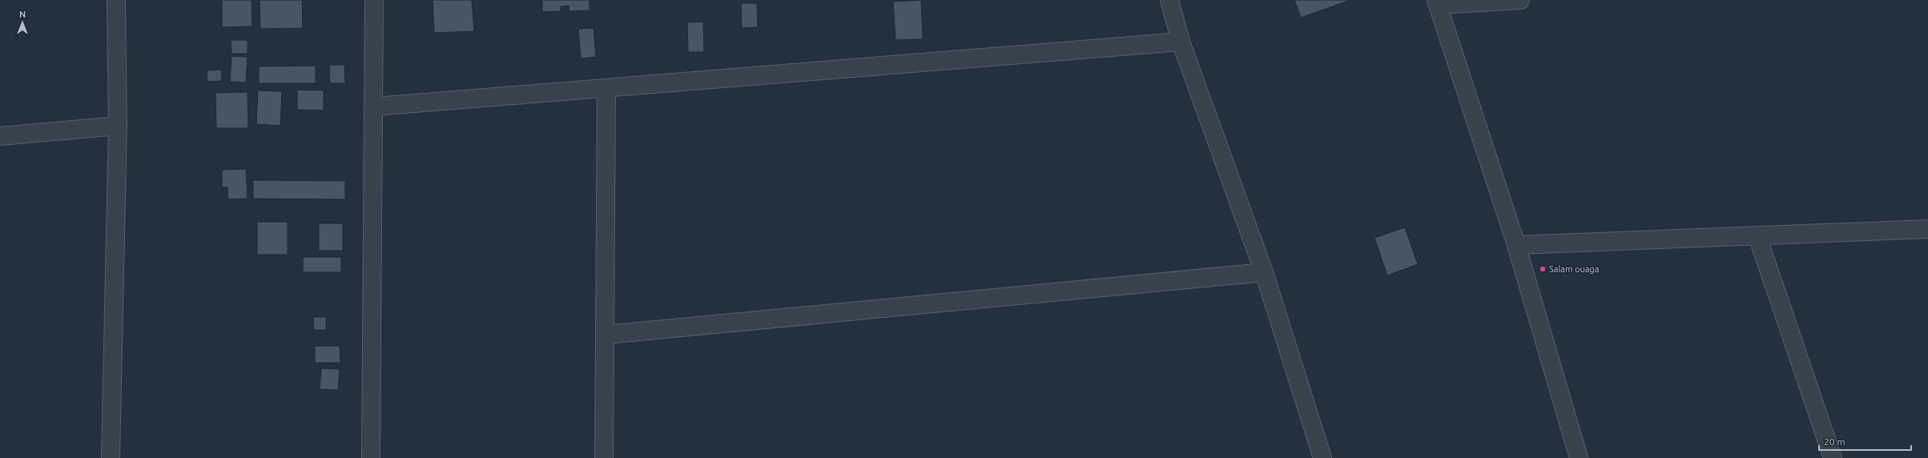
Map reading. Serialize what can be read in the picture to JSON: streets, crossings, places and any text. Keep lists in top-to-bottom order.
{
  "places": ["Salam ouaga"],
  "scale_bar": "20 m",
  "north": "top"
}
